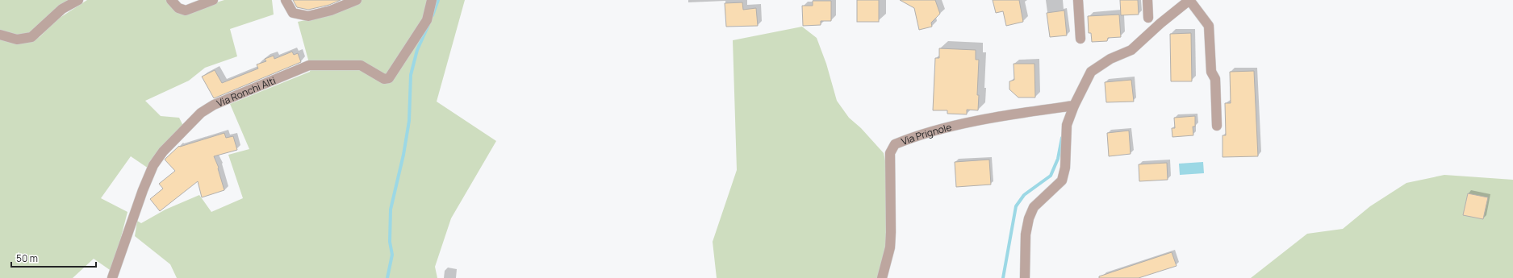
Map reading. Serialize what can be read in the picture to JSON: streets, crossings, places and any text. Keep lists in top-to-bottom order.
{
  "streets": {
    "street": ["Via Ronchi Alti", "Via Prignole"]
  },
  "scale_bar": "50 m"
}
